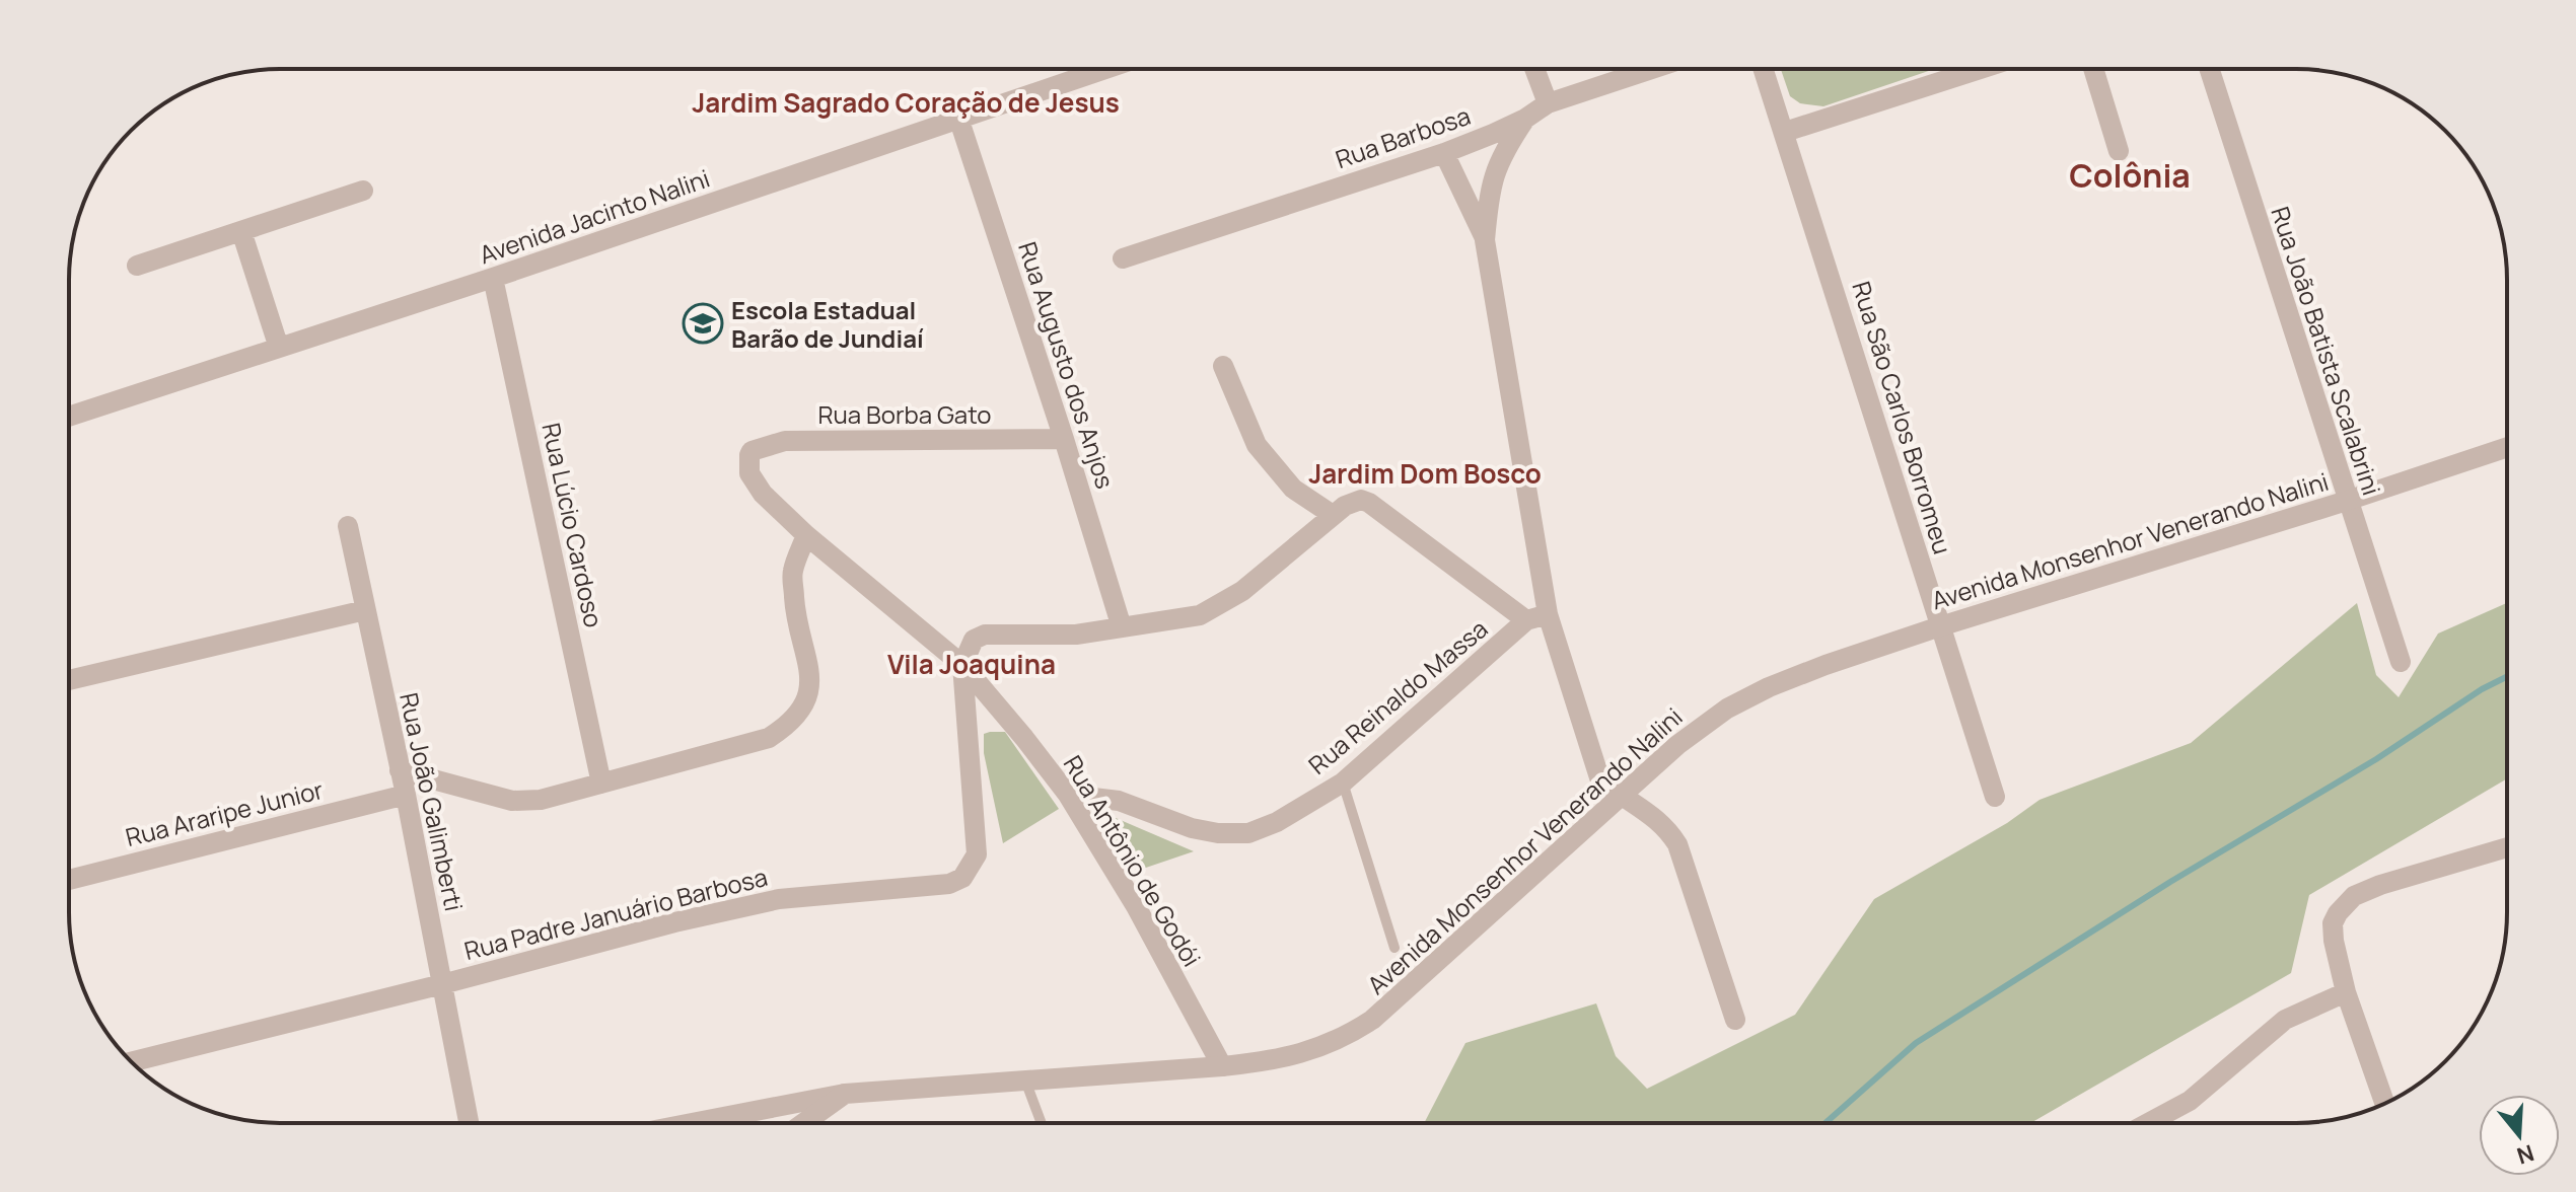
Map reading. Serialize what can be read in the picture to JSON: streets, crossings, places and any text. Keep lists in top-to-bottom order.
{
  "streets": {
    "street": [
      "Rua Barbosa",
      "Avenida Jacinto Nalini",
      "Rua João Batista Scalabrini",
      "Rua Augusto dos Anjos",
      "Rua Borba Gato",
      "Rua São Carlos Borromeu",
      "Rua Lúcio Cardoso",
      "Avenida Monsenhor Venerando Nalini",
      "Rua Reinaldo Massa",
      "Rua João Galimberti",
      "Rua Araripe Junior",
      "Rua Antônio de Godói",
      "Rua Padre Januário Barbosa"
    ]
  },
  "crossings": [
    ["Avenida Jacinto Nalini", "Rua Augusto dos Anjos"],
    ["Avenida Jacinto Nalini", "Rua Lúcio Cardoso"],
    ["Rua João Batista Scalabrini", "Avenida Monsenhor Venerando Nalini"],
    ["Rua Augusto dos Anjos", "Rua Borba Gato"],
    ["Rua Borba Gato", "Rua Antônio de Godói"],
    ["Rua São Carlos Borromeu", "Avenida Monsenhor Venerando Nalini"],
    ["Avenida Monsenhor Venerando Nalini", "Rua Antônio de Godói"],
    ["Rua Reinaldo Massa", "Rua Antônio de Godói"],
    ["Rua João Galimberti", "Rua Araripe Junior"],
    ["Rua João Galimberti", "Rua Padre Januário Barbosa"],
    ["Rua Antônio de Godói", "Rua Padre Januário Barbosa"]
  ],
  "districts": [
    "Jardim Sagrado Coração de Jesus",
    "Colônia",
    "Jardim Dom Bosco",
    "Vila Joaquina"
  ],
  "places": {
    "school or university": ["Escola Estadual Barão de Jundiaí"]
  },
  "north": "bottom"
}
